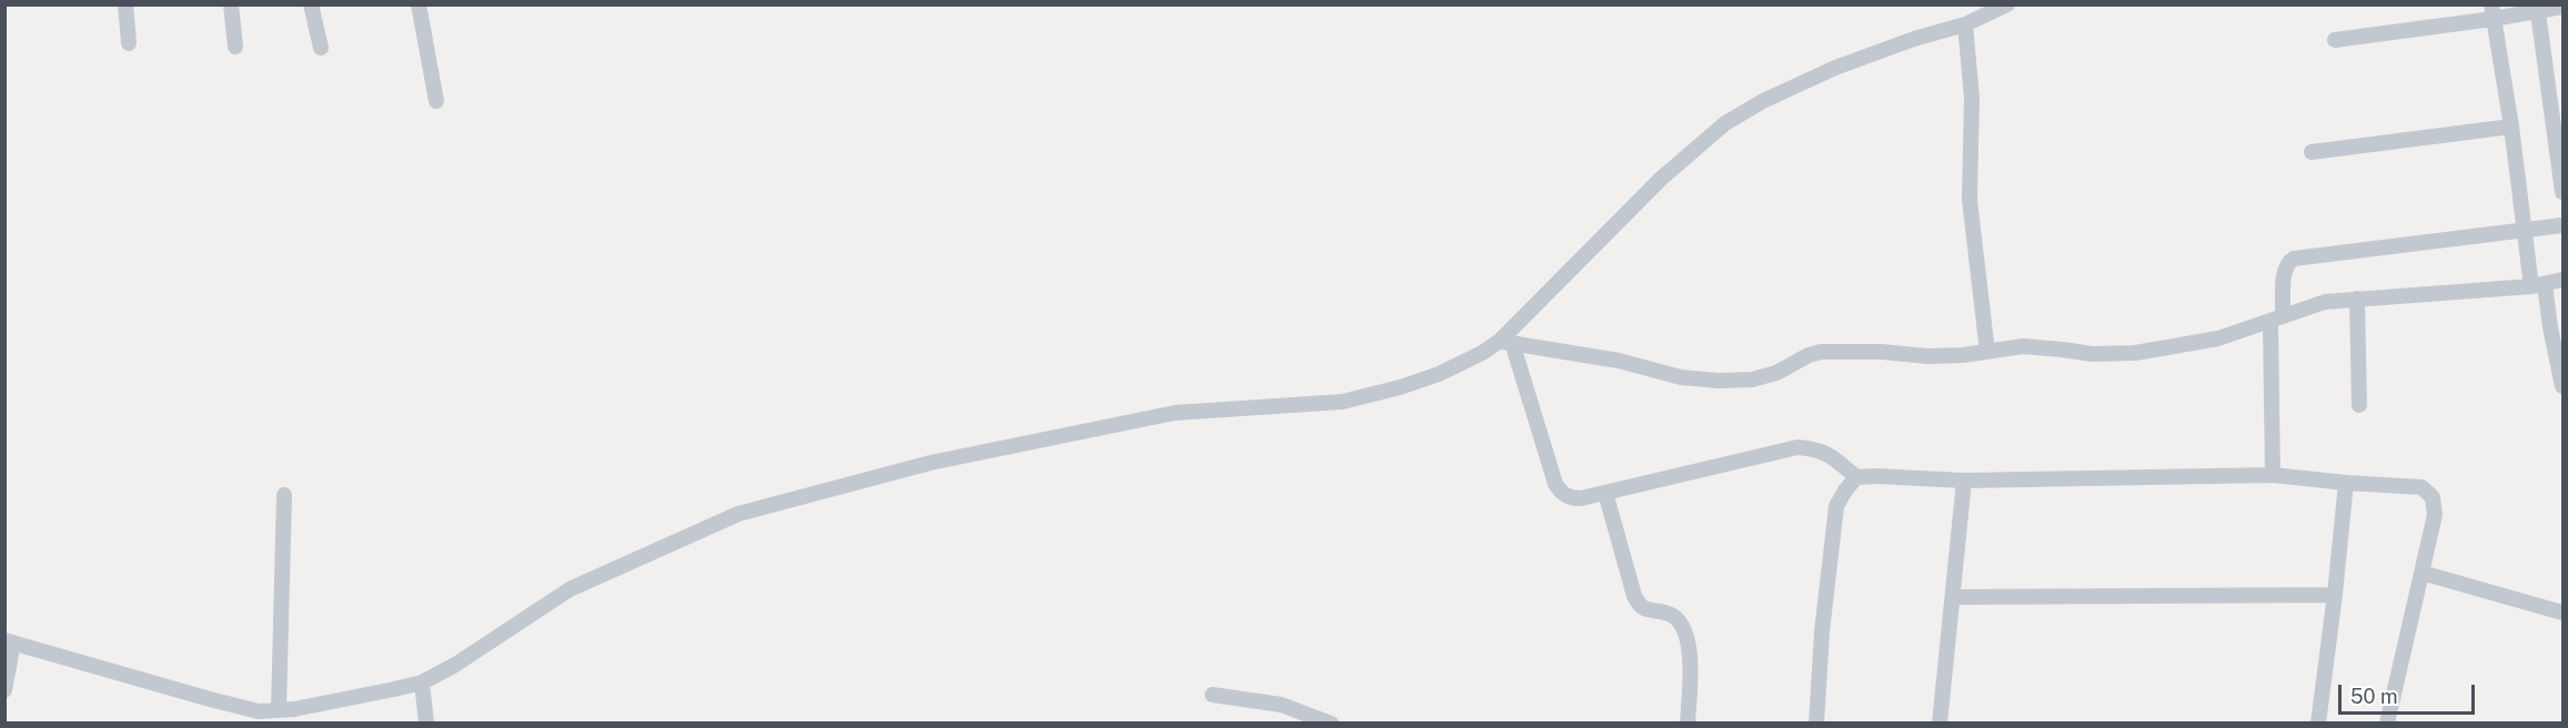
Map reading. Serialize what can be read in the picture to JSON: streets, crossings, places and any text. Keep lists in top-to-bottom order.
{
  "scale_bar": "50 m"
}
